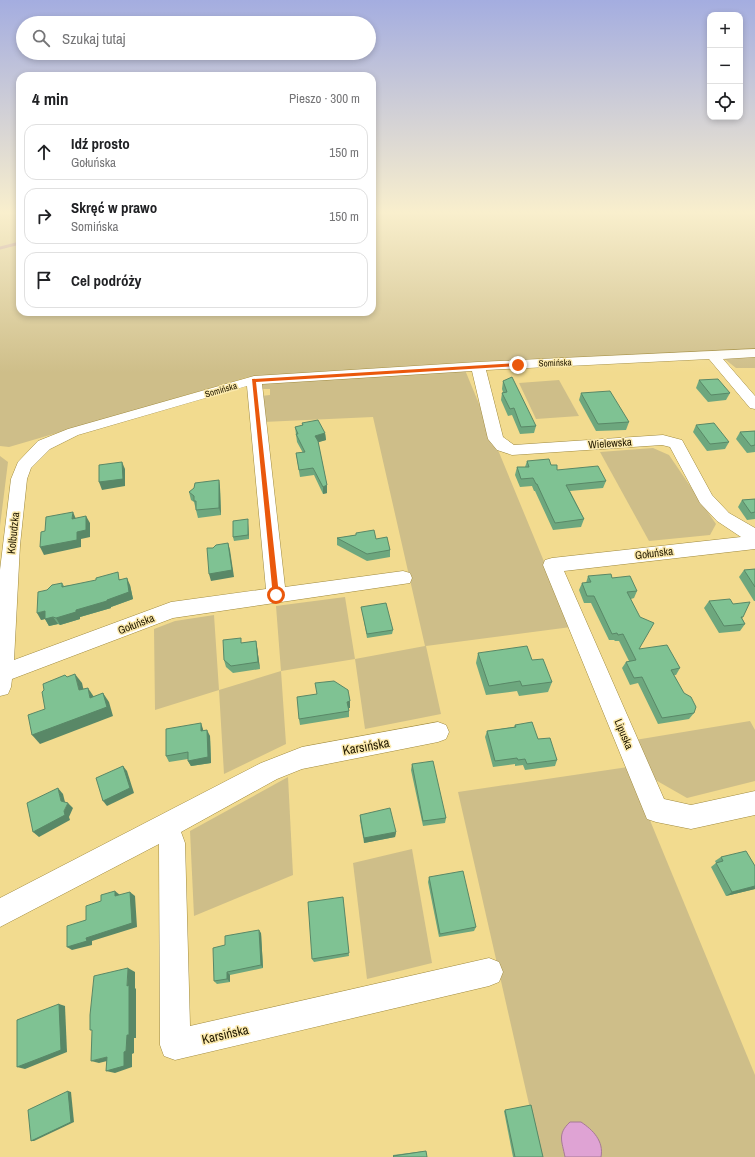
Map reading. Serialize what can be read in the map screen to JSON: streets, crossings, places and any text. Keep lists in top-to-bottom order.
{
  "streets": {
    "street": [
      "Somińska",
      "Wielewska",
      "Kolbudzka",
      "Gołuńska",
      "Lipuska",
      "Karsińska"
    ]
  },
  "crossings": [
    ["Somińska", "Wielewska"],
    ["Somińska", "Kolbudzka"],
    ["Kolbudzka", "Gołuńska"],
    ["Gołuńska", "Lipuska"]
  ],
  "page": {
    "map_buttons": ["+", "−"],
    "search": "Szukaj tutaj",
    "heading": ["4 min", "Pieszo · 300 m"],
    "list": [
      ["Idź prosto", "Gołuńska", "150 m"],
      ["Skręć w prawo", "Somińska", "150 m"],
      "Cel podróży"
    ]
  }
}
